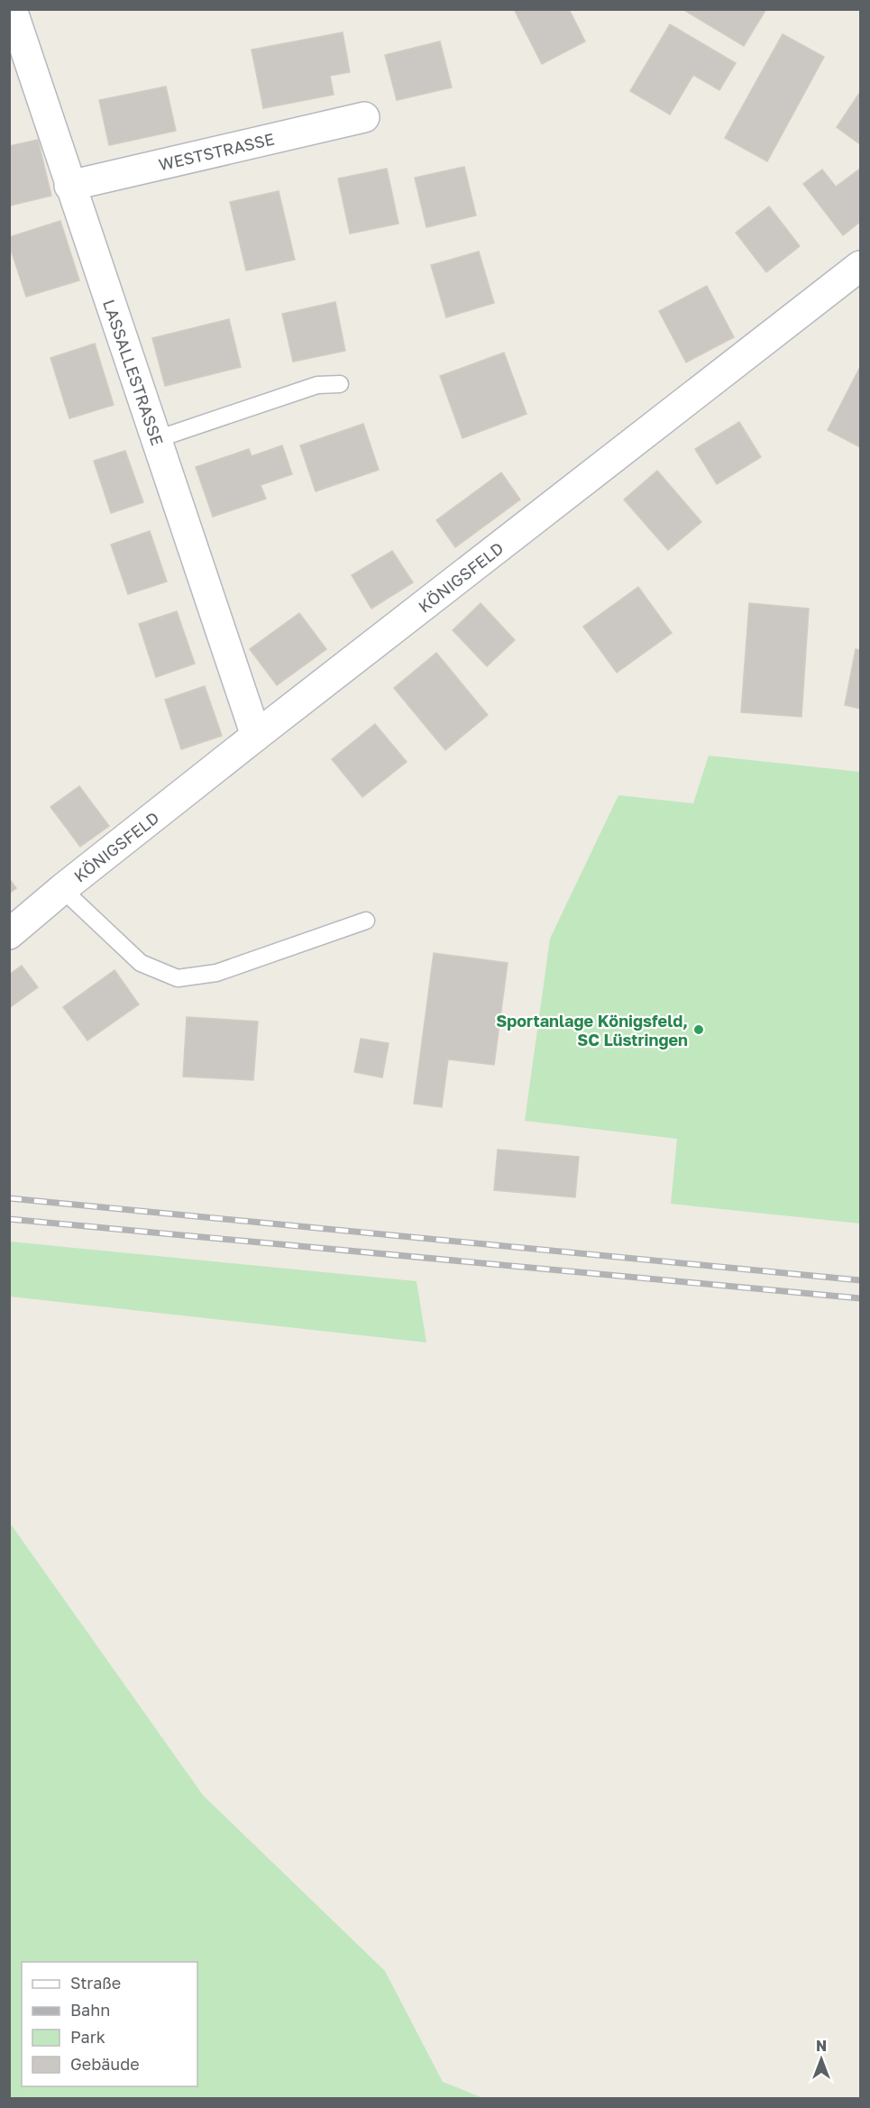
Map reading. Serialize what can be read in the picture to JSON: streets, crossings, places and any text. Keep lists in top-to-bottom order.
{
  "streets": {
    "street": ["WESTSTRASSE", "LASSALLESTRASSE", "KÖNIGSFELD"]
  },
  "crossings": [
    ["WESTSTRASSE", "LASSALLESTRASSE"],
    ["LASSALLESTRASSE", "KÖNIGSFELD"]
  ],
  "places": ["Sportanlage Königsfeld, SC Lüstringen"],
  "legend": [
    "Straße",
    "Bahn",
    "Park",
    "Gebäude"
  ],
  "north": "top"
}
